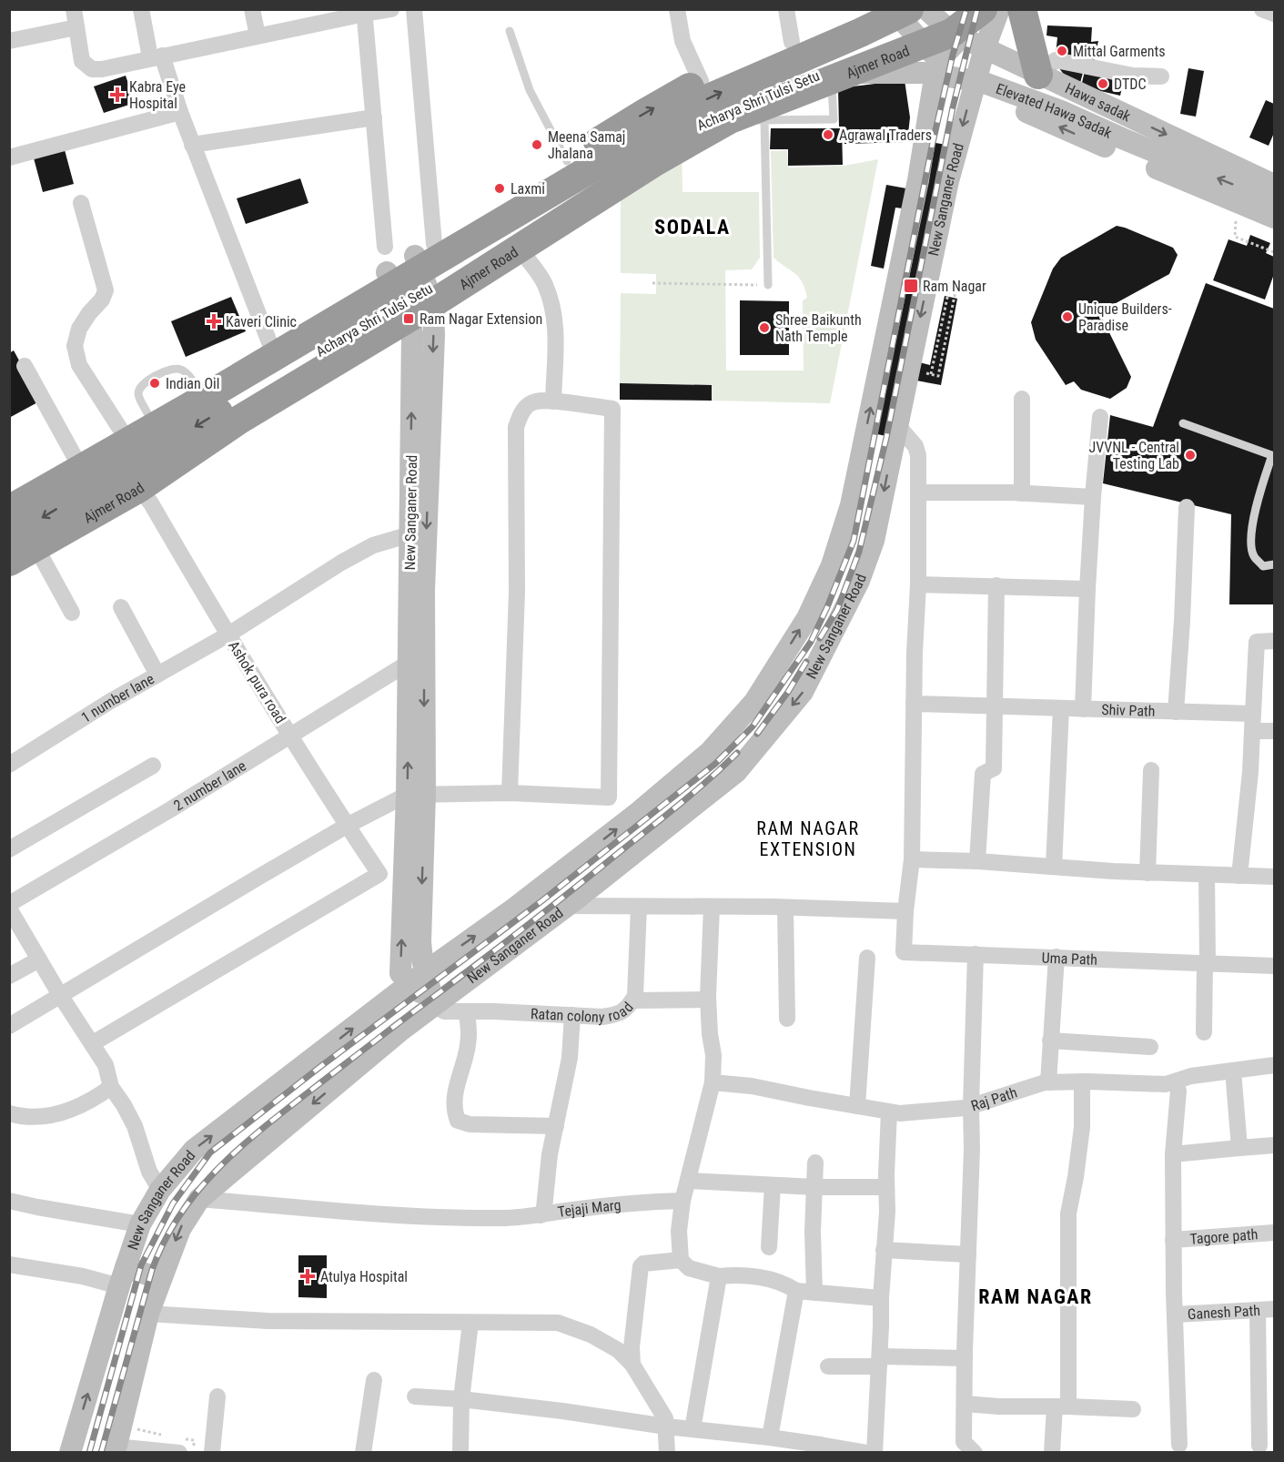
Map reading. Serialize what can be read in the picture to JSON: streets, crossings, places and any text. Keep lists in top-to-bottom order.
{
  "streets": {
    "highway": ["Ajmer Road", "Acharya Shri Tulsi Setu"],
    "main road": ["Hawa sadak", "Elevated Hawa Sadak", "New Sanganer Road"],
    "street": [
      "Ashok pura road",
      "1 number lane",
      "Shiv Path",
      "2 number lane",
      "Uma Path",
      "Ratan colony road",
      "Raj Path",
      "Tejaji Marg",
      "Tagore path",
      "Ganesh Path"
    ]
  },
  "crossings": [
    ["Ajmer Road", "Acharya Shri Tulsi Setu"],
    ["Ajmer Road", "Hawa sadak"],
    ["Ajmer Road", "Elevated Hawa Sadak"],
    ["Ajmer Road", "New Sanganer Road"],
    ["Ajmer Road", "Ashok pura road"],
    ["Acharya Shri Tulsi Setu", "Hawa sadak"],
    ["Acharya Shri Tulsi Setu", "Elevated Hawa Sadak"],
    ["Hawa sadak", "New Sanganer Road"],
    ["New Sanganer Road", "1 number lane"],
    ["New Sanganer Road", "2 number lane"],
    ["New Sanganer Road", "Ratan colony road"],
    ["New Sanganer Road", "Tejaji Marg"],
    ["Ashok pura road", "1 number lane"],
    ["Ashok pura road", "2 number lane"]
  ],
  "districts": ["SODALA", "RAM NAGAR EXTENSION", "RAM NAGAR"],
  "places": {
    "other": [
      "Mittal Garments",
      "DTDC",
      "Agrawal Traders",
      "Meena Samaj Jhalana",
      "Laxmi",
      "Unique Builders- Paradise",
      "Shree Baikunth Nath Temple",
      "Indian Oil",
      "JVVNL - Central Testing Lab"
    ],
    "health": ["Kabra Eye Hospital", "Kaveri Clinic", "Atulya Hospital"],
    "transit": ["Ram Nagar", "Ram Nagar Extension"]
  }
}
